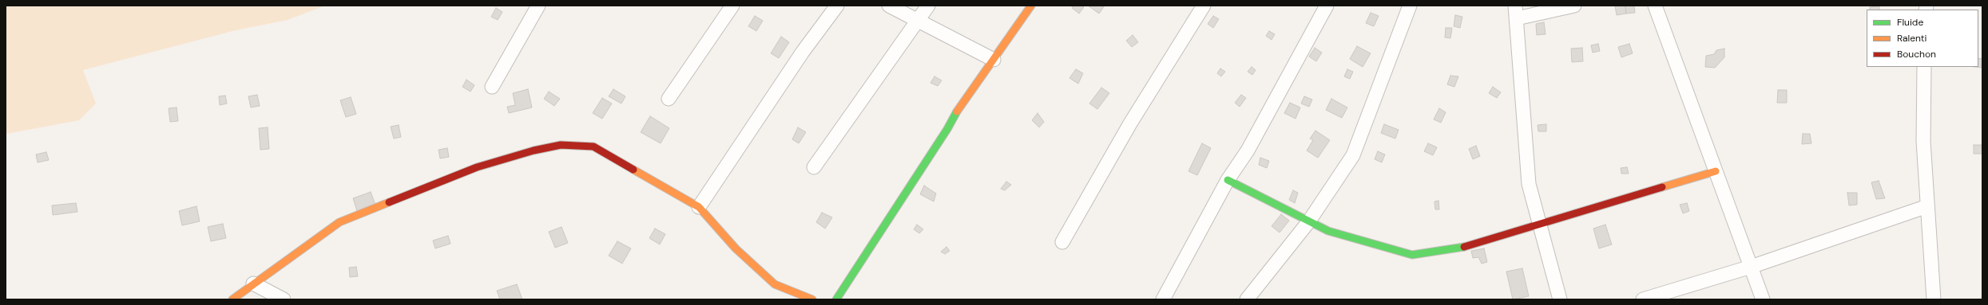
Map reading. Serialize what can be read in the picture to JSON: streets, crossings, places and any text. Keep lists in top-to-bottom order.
{
  "legend": ["Fluide", "Ralenti", "Bouchon"]
}
